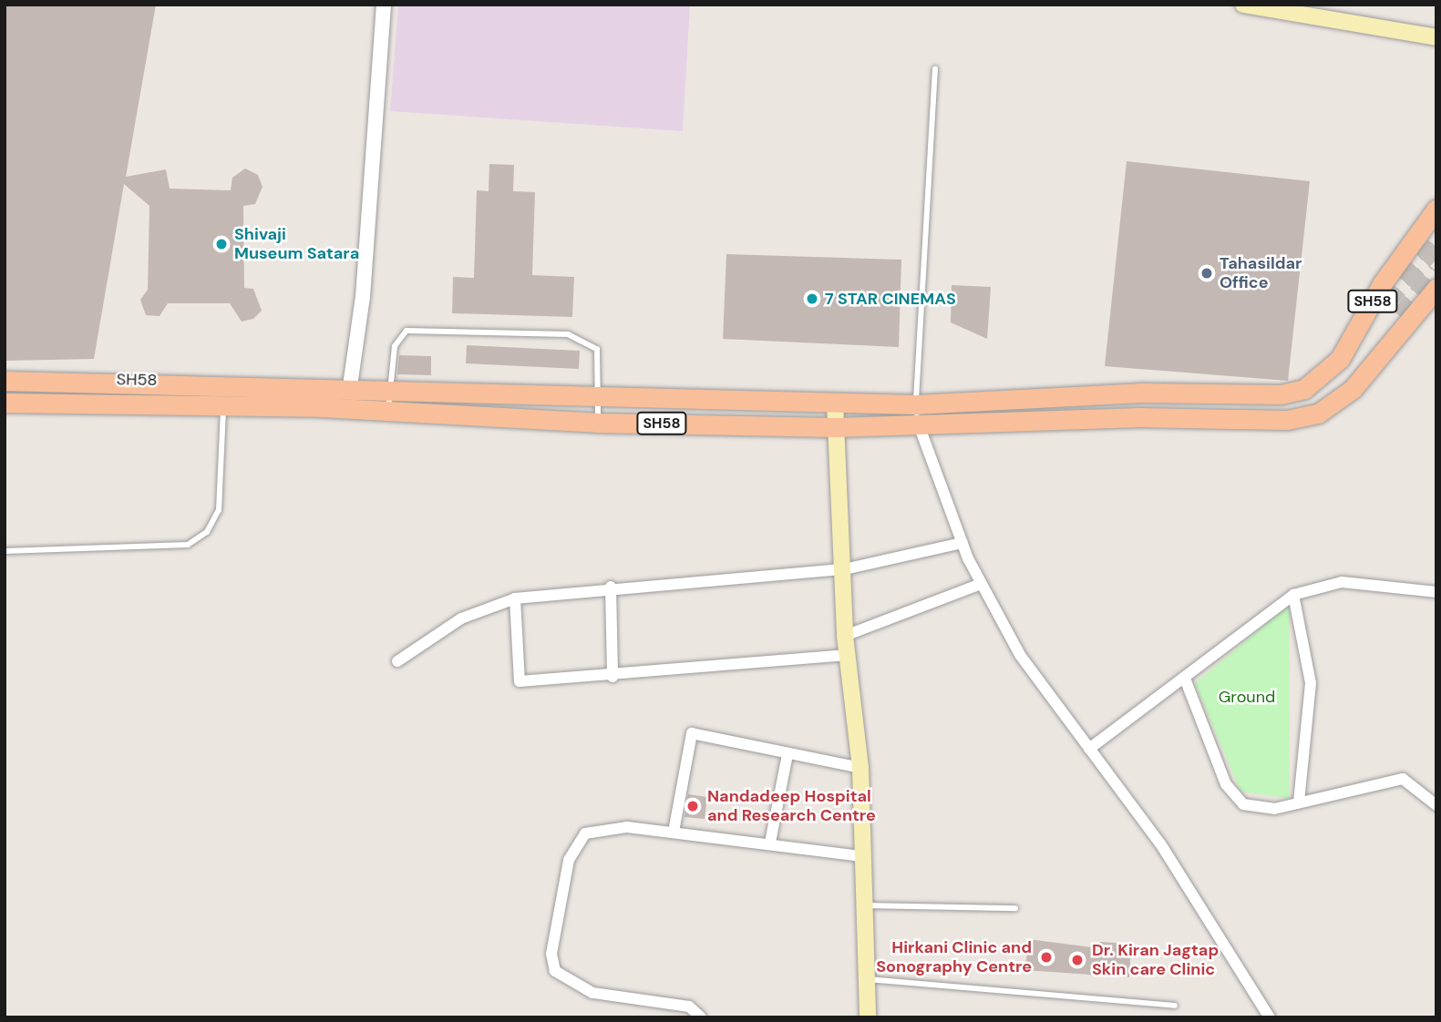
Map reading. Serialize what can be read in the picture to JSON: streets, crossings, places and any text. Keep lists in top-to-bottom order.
{
  "streets": {
    "main road": ["SH58"]
  },
  "parks": ["Ground"],
  "places": [
    "Shivaji Museum Satara",
    "Tahasildar Office",
    "7 STAR CINEMAS",
    "Nandadeep Hospital and Research Centre",
    "Hirkani Clinic and Sonography Centre",
    "Dr. Kiran Jagtap Skin care Clinic"
  ]
}
